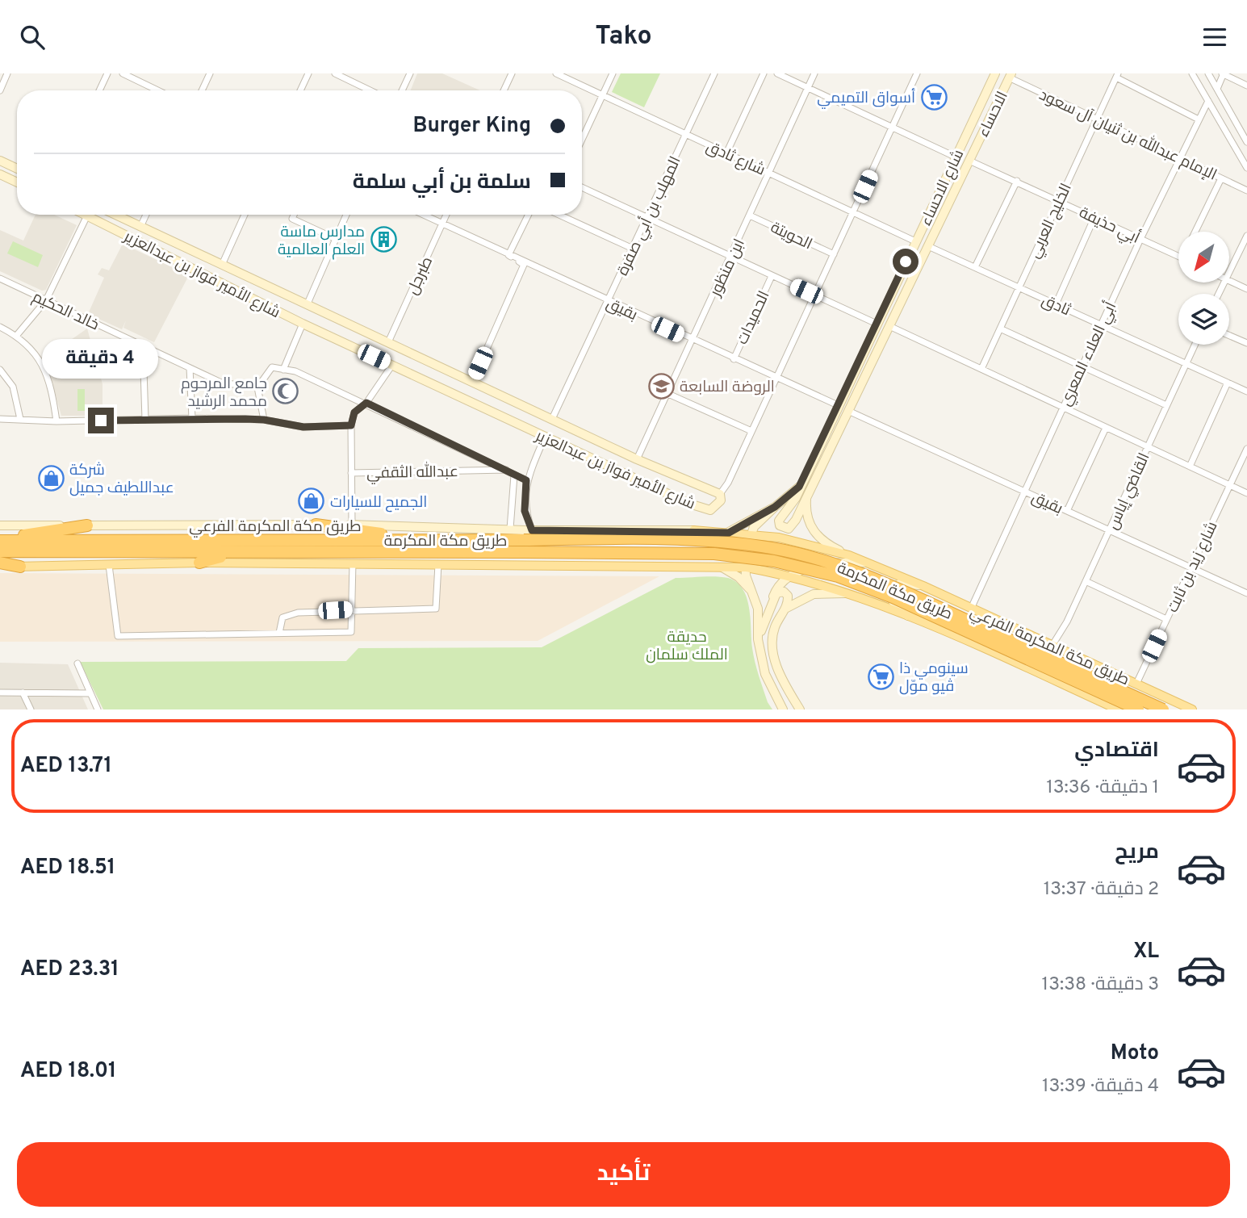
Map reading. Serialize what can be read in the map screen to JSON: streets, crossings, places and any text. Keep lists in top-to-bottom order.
{
  "streets": {
    "highway": ["طريق مكة المكرمة"],
    "main road": [
      "الاحساء",
      "شارع الاحساء",
      "شارع الأمير فواز بن عبدالعزير",
      "طريق مكة المكرمة الفرعي"
    ],
    "street": [
      "الإمام عبدالله بن ثنيان آل سعود",
      "شارع ثادق",
      "المهلب بن أبي صفرة",
      "الخليج العربي",
      "أبي حذيفة",
      "الحويتة",
      "ابن منظور",
      "طبرجل",
      "ثادق",
      "بقيق",
      "خالد الحكيم",
      "الحميدات",
      "أبي العلاء المعري",
      "عبدالله الثقفي",
      "القاضي إياس",
      "شارع زيد بن ثابت"
    ]
  },
  "crossings": [
    ["الاحساء", "الإمام عبدالله بن ثنيان آل سعود"],
    ["الاحساء", "شارع الاحساء"],
    ["الاحساء", "أبي حذيفة"],
    ["الاحساء", "ثادق"],
    ["الاحساء", "بقيق"],
    ["الإمام عبدالله بن ثنيان آل سعود", "الخليج العربي"],
    ["الإمام عبدالله بن ثنيان آل سعود", "أبي العلاء المعري"],
    ["شارع ثادق", "شارع الاحساء"],
    ["شارع ثادق", "المهلب بن أبي صفرة"],
    ["شارع ثادق", "ابن منظور"],
    ["شارع الاحساء", "بقيق"],
    ["المهلب بن أبي صفرة", "شارع الأمير فواز بن عبدالعزير"],
    ["المهلب بن أبي صفرة", "بقيق"],
    ["الخليج العربي", "أبي حذيفة"],
    ["الخليج العربي", "ثادق"],
    ["أبي حذيفة", "أبي العلاء المعري"],
    ["الحويتة", "ابن منظور"],
    ["ابن منظور", "شارع الأمير فواز بن عبدالعزير"],
    ["ابن منظور", "بقيق"],
    ["شارع الأمير فواز بن عبدالعزير", "طبرجل"],
    ["طبرجل", "بقيق"],
    ["ثادق", "أبي العلاء المعري"],
    ["ثادق", "القاضي إياس"],
    ["بقيق", "الحميدات"],
    ["بقيق", "أبي العلاء المعري"],
    ["بقيق", "القاضي إياس"],
    ["بقيق", "شارع زيد بن ثابت"],
    ["أبي العلاء المعري", "طريق مكة المكرمة الفرعي"],
    ["القاضي إياس", "طريق مكة المكرمة الفرعي"],
    ["طريق مكة المكرمة الفرعي", "شارع زيد بن ثابت"]
  ],
  "parks": ["حديقة الملك سلمان"],
  "places": {
    "supermarket": ["أسواق التميمي", "سينومي ذا ڤيو موّل"],
    "building": ["مدارس ماسة العلم العالمية"],
    "school or university": ["الروضة السابعة"],
    "mosque": ["جامع المرحوم محمد الرشيد"],
    "shop": ["شركة عبداللطيف جميل", "الجميح للسيارات"]
  },
  "north": "bottom left",
  "page": {
    "header": "Tako",
    "banner": ["Burger King", "سلمة بن أبي سلمة"],
    "bubble": "4 دقيقة",
    "list": [
      {
        "name": "اقتصادي",
        "note": "1 دقيقة · 13:36",
        "value": "AED 13.71"
      },
      {
        "name": "مريح",
        "note": "2 دقيقة · 13:37",
        "value": "AED 18.51"
      },
      {
        "name": "XL",
        "note": "3 دقيقة · 13:38",
        "value": "AED 23.31"
      },
      {
        "name": "Moto",
        "note": "4 دقيقة · 13:39",
        "value": "AED 18.01"
      }
    ],
    "buttons": "تأكيد"
  }
}
